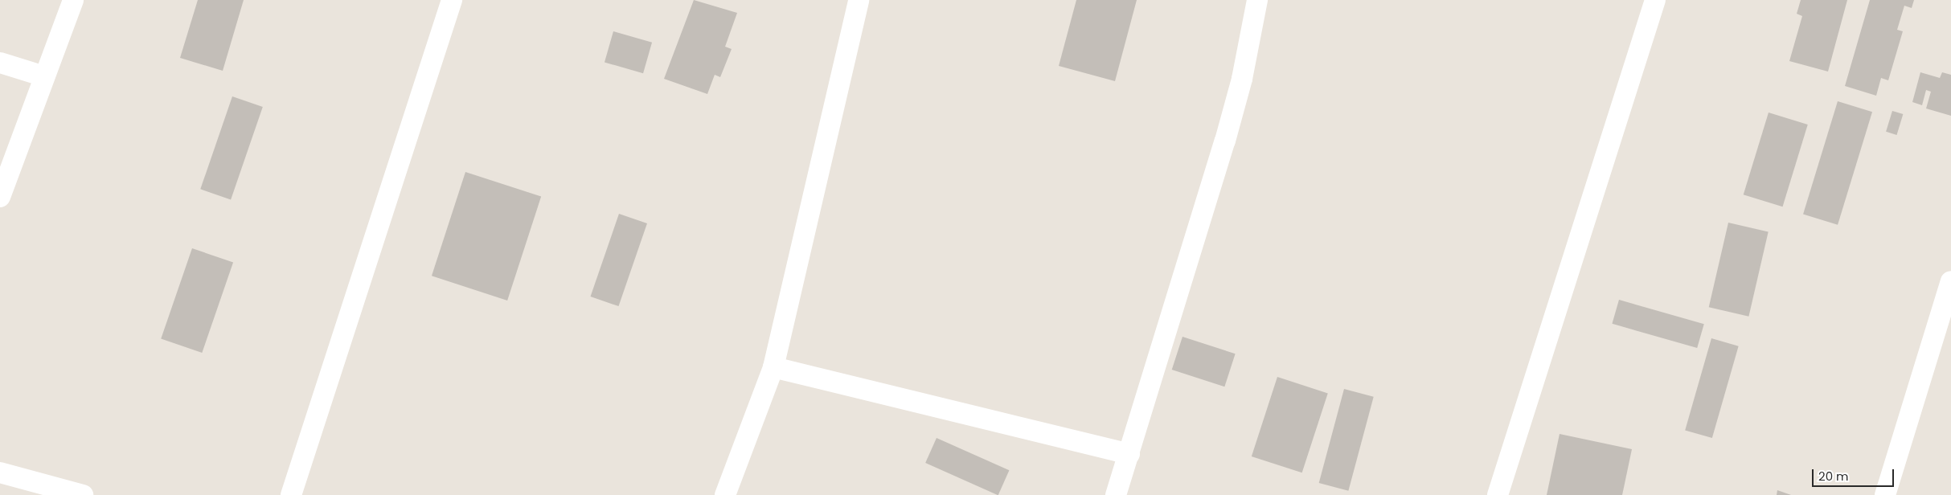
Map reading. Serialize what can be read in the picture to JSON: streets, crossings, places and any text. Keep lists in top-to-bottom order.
{
  "scale_bar": "20 m"
}
